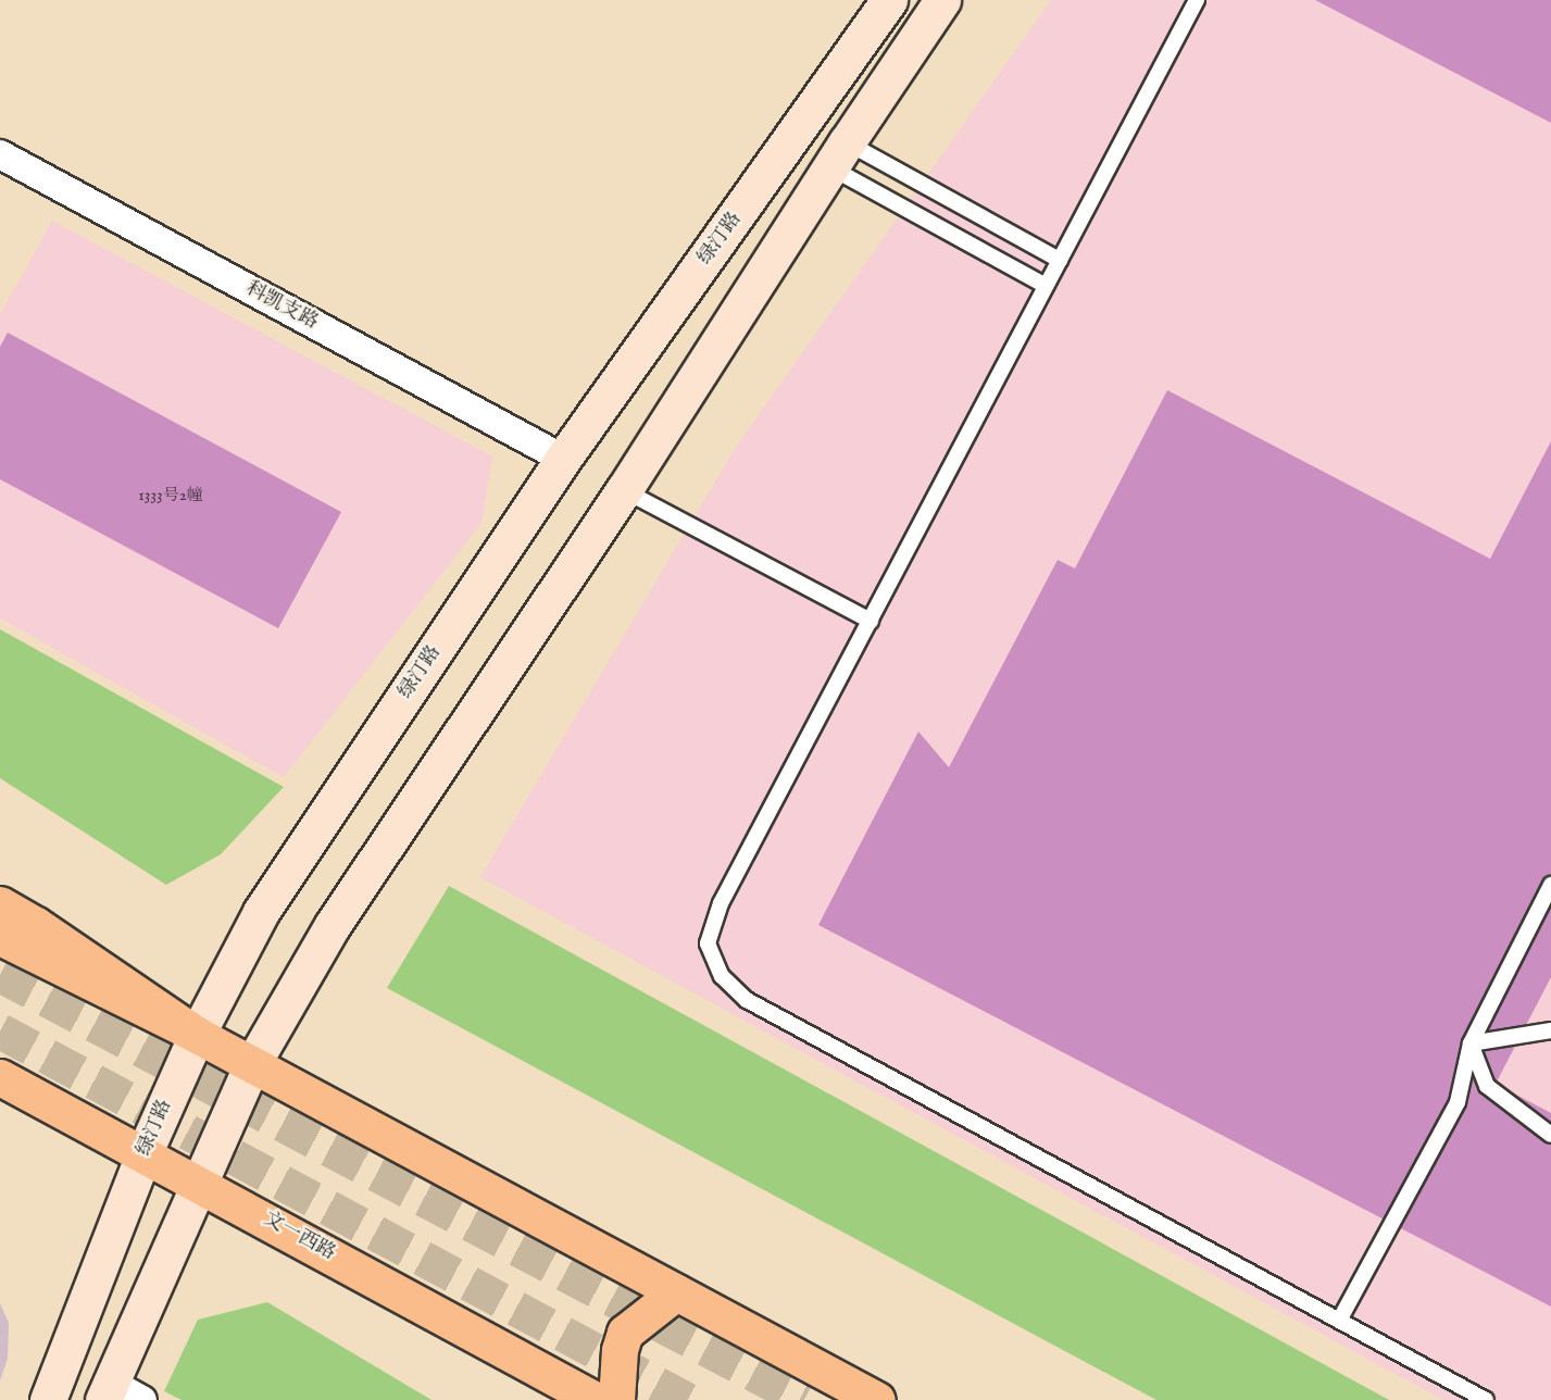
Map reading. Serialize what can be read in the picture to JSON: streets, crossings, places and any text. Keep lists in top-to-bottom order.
{
  "streets": {
    "main road": ["绿汀路", "文一西路"],
    "street": ["科凯支路"]
  },
  "crossings": [
    ["绿汀路", "科凯支路"],
    ["绿汀路", "文一西路"]
  ],
  "house_numbers": ["1333号2幢"]
}
